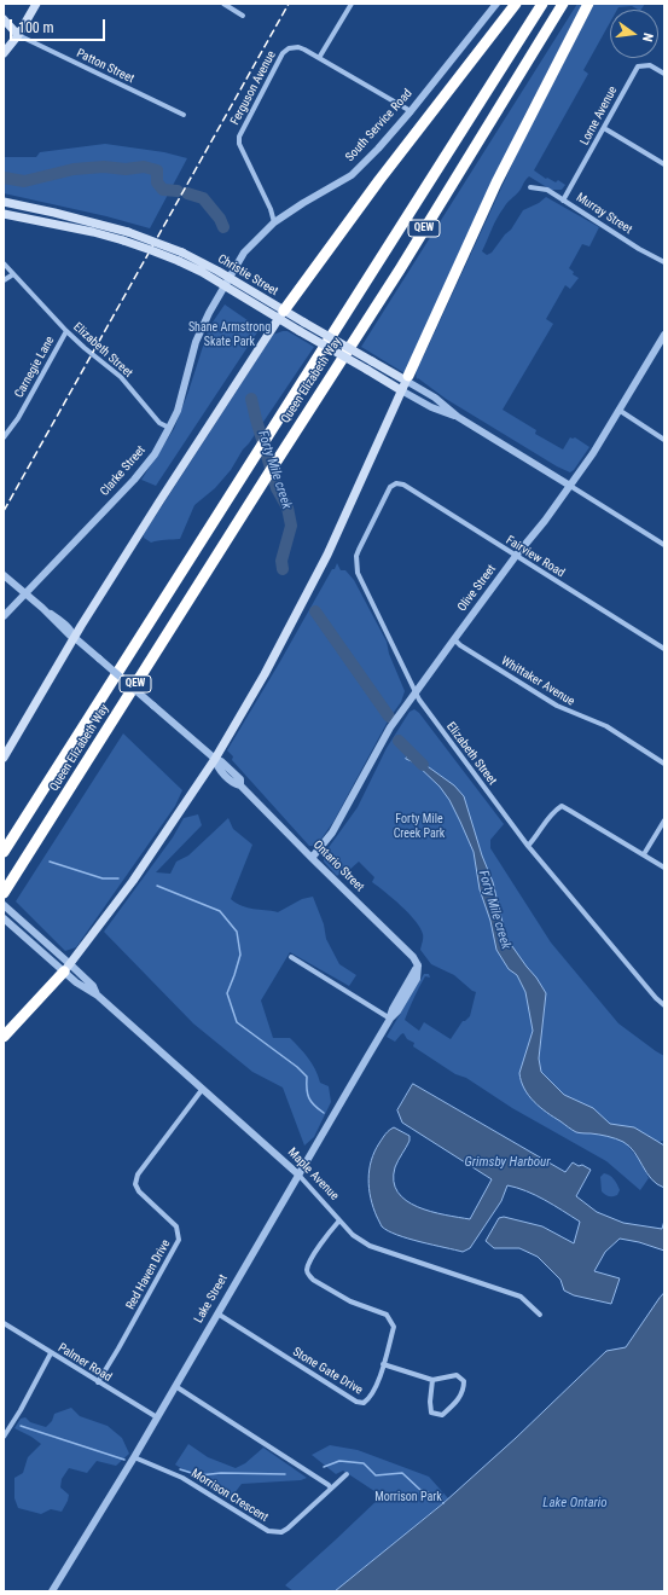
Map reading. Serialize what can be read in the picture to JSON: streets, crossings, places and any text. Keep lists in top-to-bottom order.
{
  "streets": {
    "highway": ["QEW", "Queen Elizabeth Way"],
    "main road": ["Christie Street"],
    "street": [
      "Patton Street",
      "Ferguson Avenue",
      "Lorne Avenue",
      "South Service Road",
      "Murray Street",
      "Elizabeth Street",
      "Carnegie Lane",
      "Clarke Street",
      "Fairview Road",
      "Olive Street",
      "Whittaker Avenue",
      "Ontario Street",
      "Maple Avenue",
      "Red Haven Drive",
      "Lake Street",
      "Palmer Road",
      "Stone Gate Drive",
      "Morrison Crescent"
    ]
  },
  "crossings": [
    ["Ferguson Avenue", "South Service Road"],
    ["Lorne Avenue", "Murray Street"],
    ["South Service Road", "Christie Street"],
    ["South Service Road", "Clarke Street"],
    ["Christie Street", "Clarke Street"],
    ["Christie Street", "Olive Street"],
    ["Elizabeth Street", "Carnegie Lane"],
    ["Elizabeth Street", "Clarke Street"],
    ["Elizabeth Street", "Fairview Road"],
    ["Elizabeth Street", "Olive Street"],
    ["Clarke Street", "Ontario Street"],
    ["Fairview Road", "Olive Street"],
    ["Olive Street", "Whittaker Avenue"],
    ["Olive Street", "Ontario Street"],
    ["Ontario Street", "Lake Street"],
    ["Maple Avenue", "Red Haven Drive"],
    ["Maple Avenue", "Lake Street"],
    ["Maple Avenue", "Stone Gate Drive"],
    ["Red Haven Drive", "Palmer Road"],
    ["Lake Street", "Palmer Road"],
    ["Lake Street", "Stone Gate Drive"],
    ["Lake Street", "Morrison Crescent"]
  ],
  "water": ["Forty Mile creek", "Grimsby Harbour", "Lake Ontario"],
  "parks": ["Shane Armstrong Skate Park", "Forty Mile Creek Park", "Morrison Park"],
  "scale_bar": "100 m",
  "north": "right"
}
